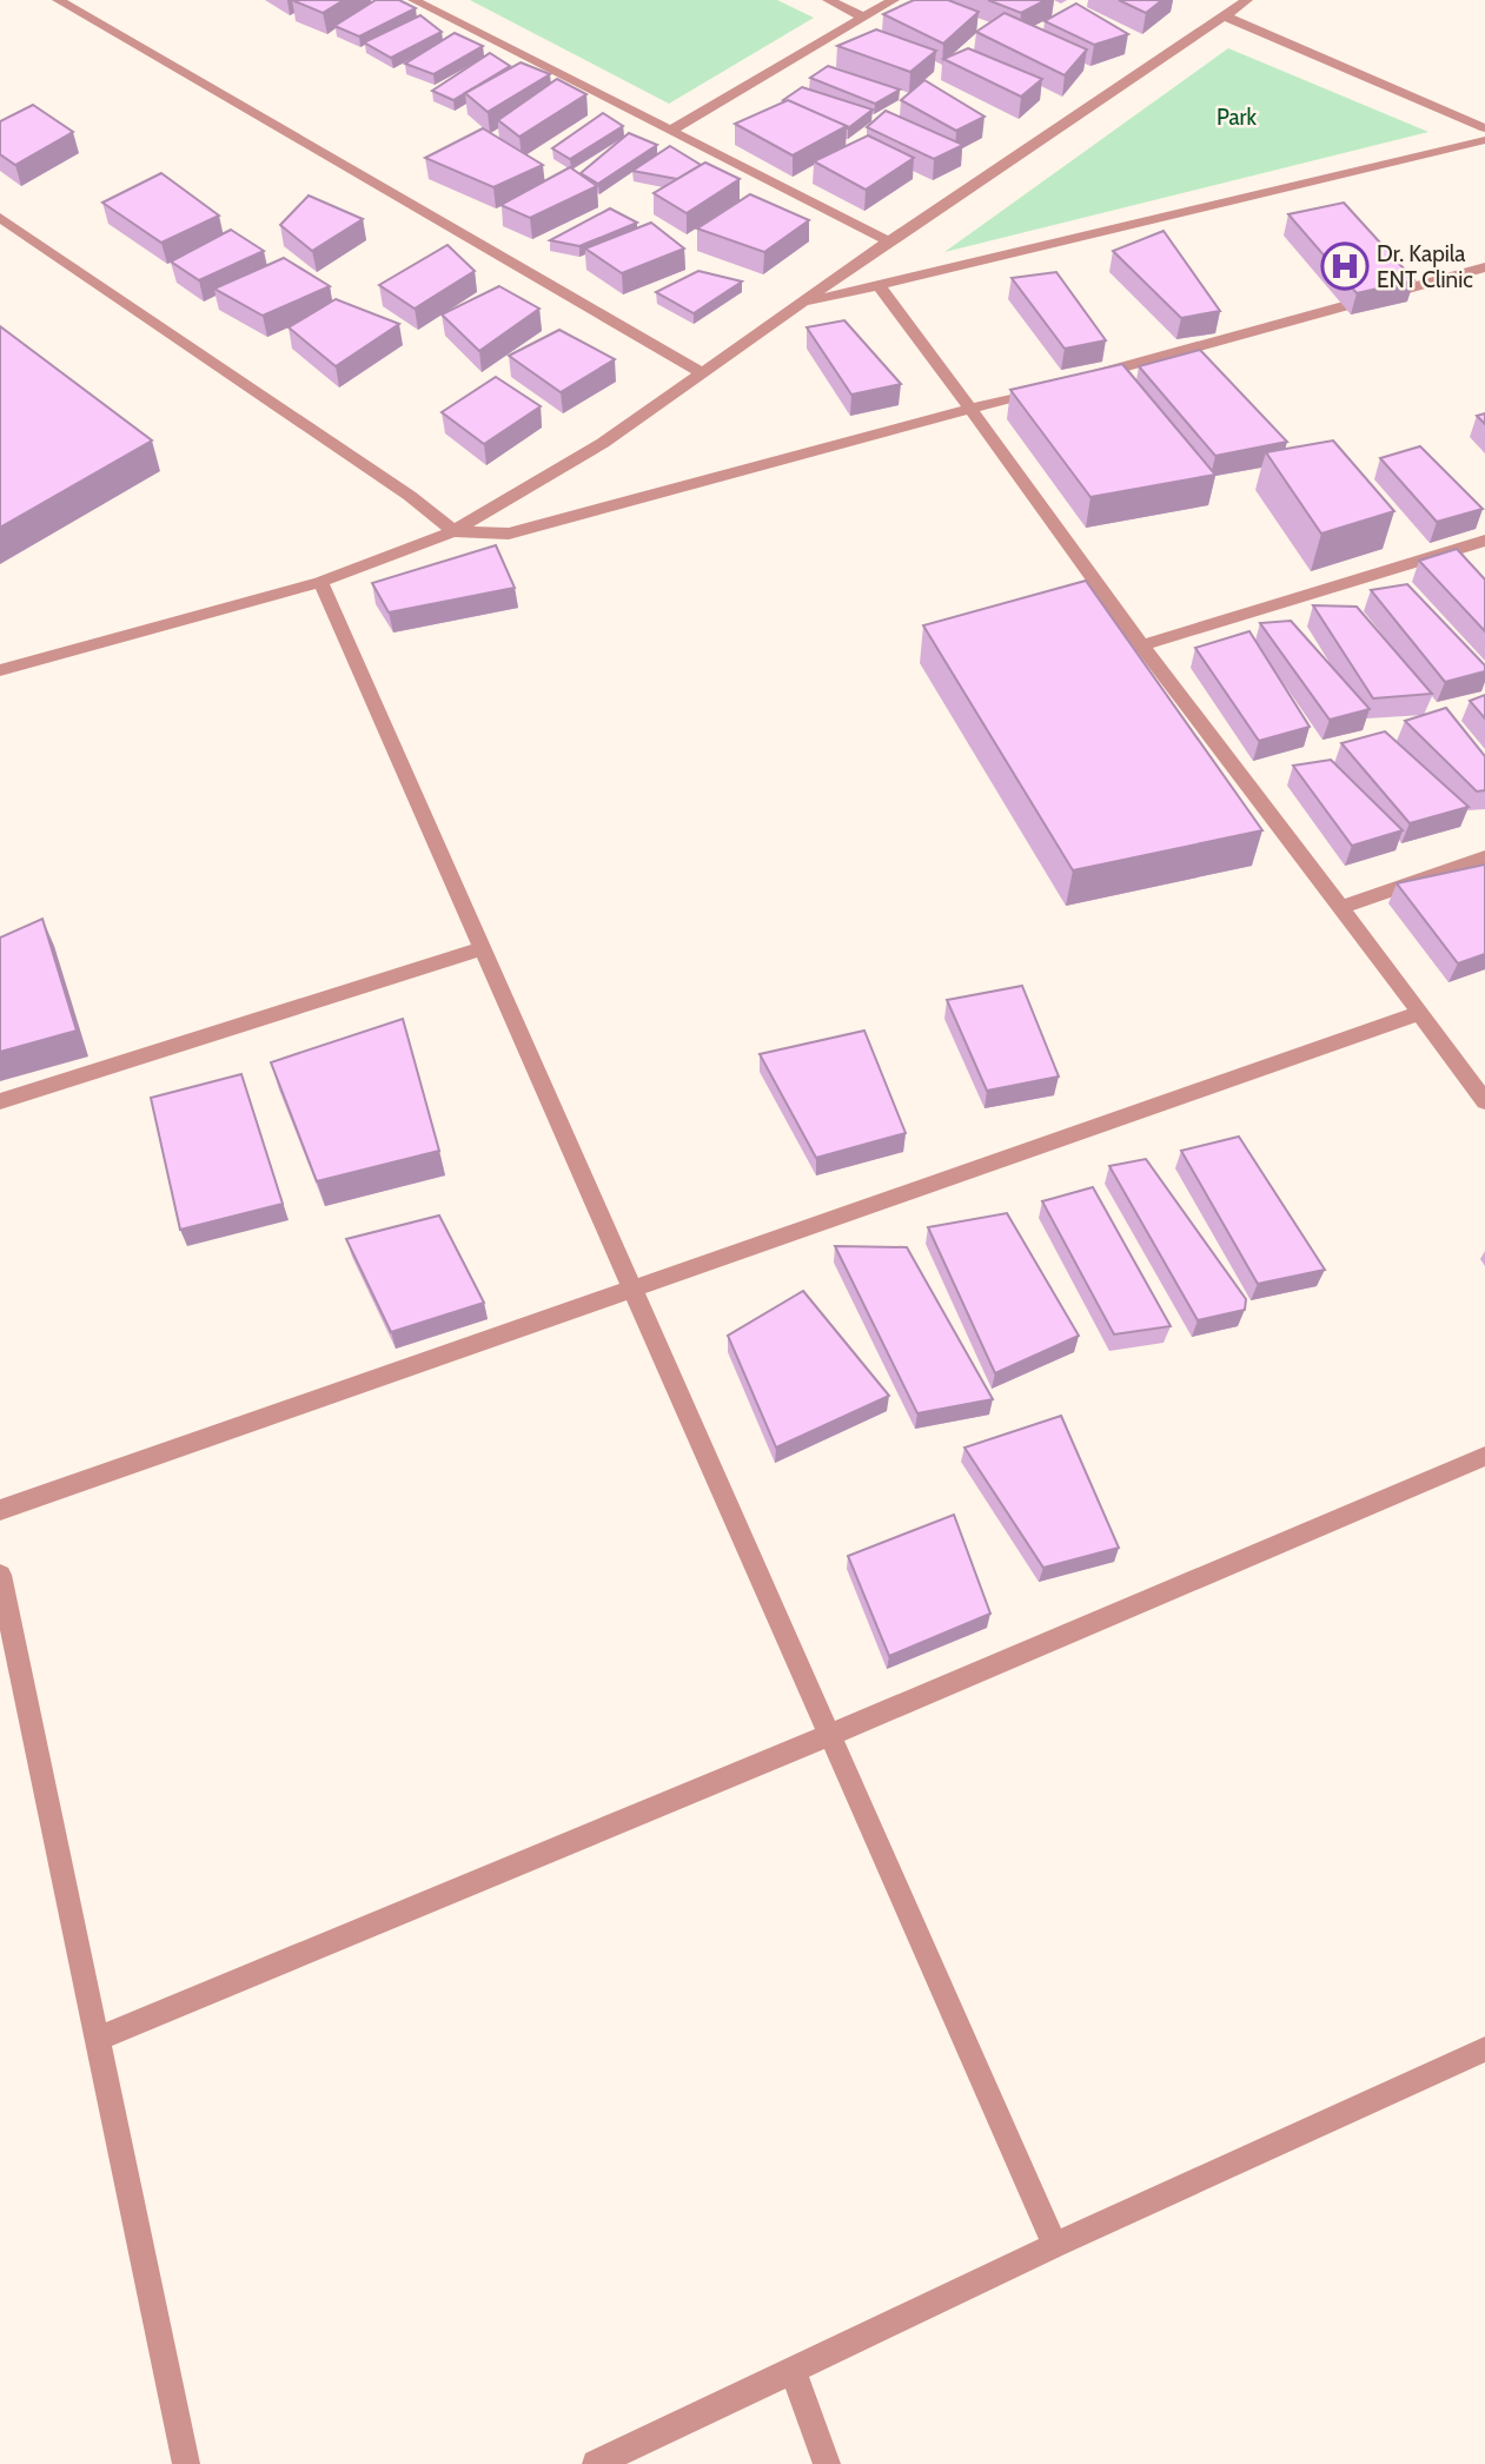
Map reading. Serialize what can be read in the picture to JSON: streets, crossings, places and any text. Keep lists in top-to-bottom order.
{
  "parks": ["Park"],
  "places": {
    "hospital": ["Dr. Kapila ENT Clinic"]
  }
}
